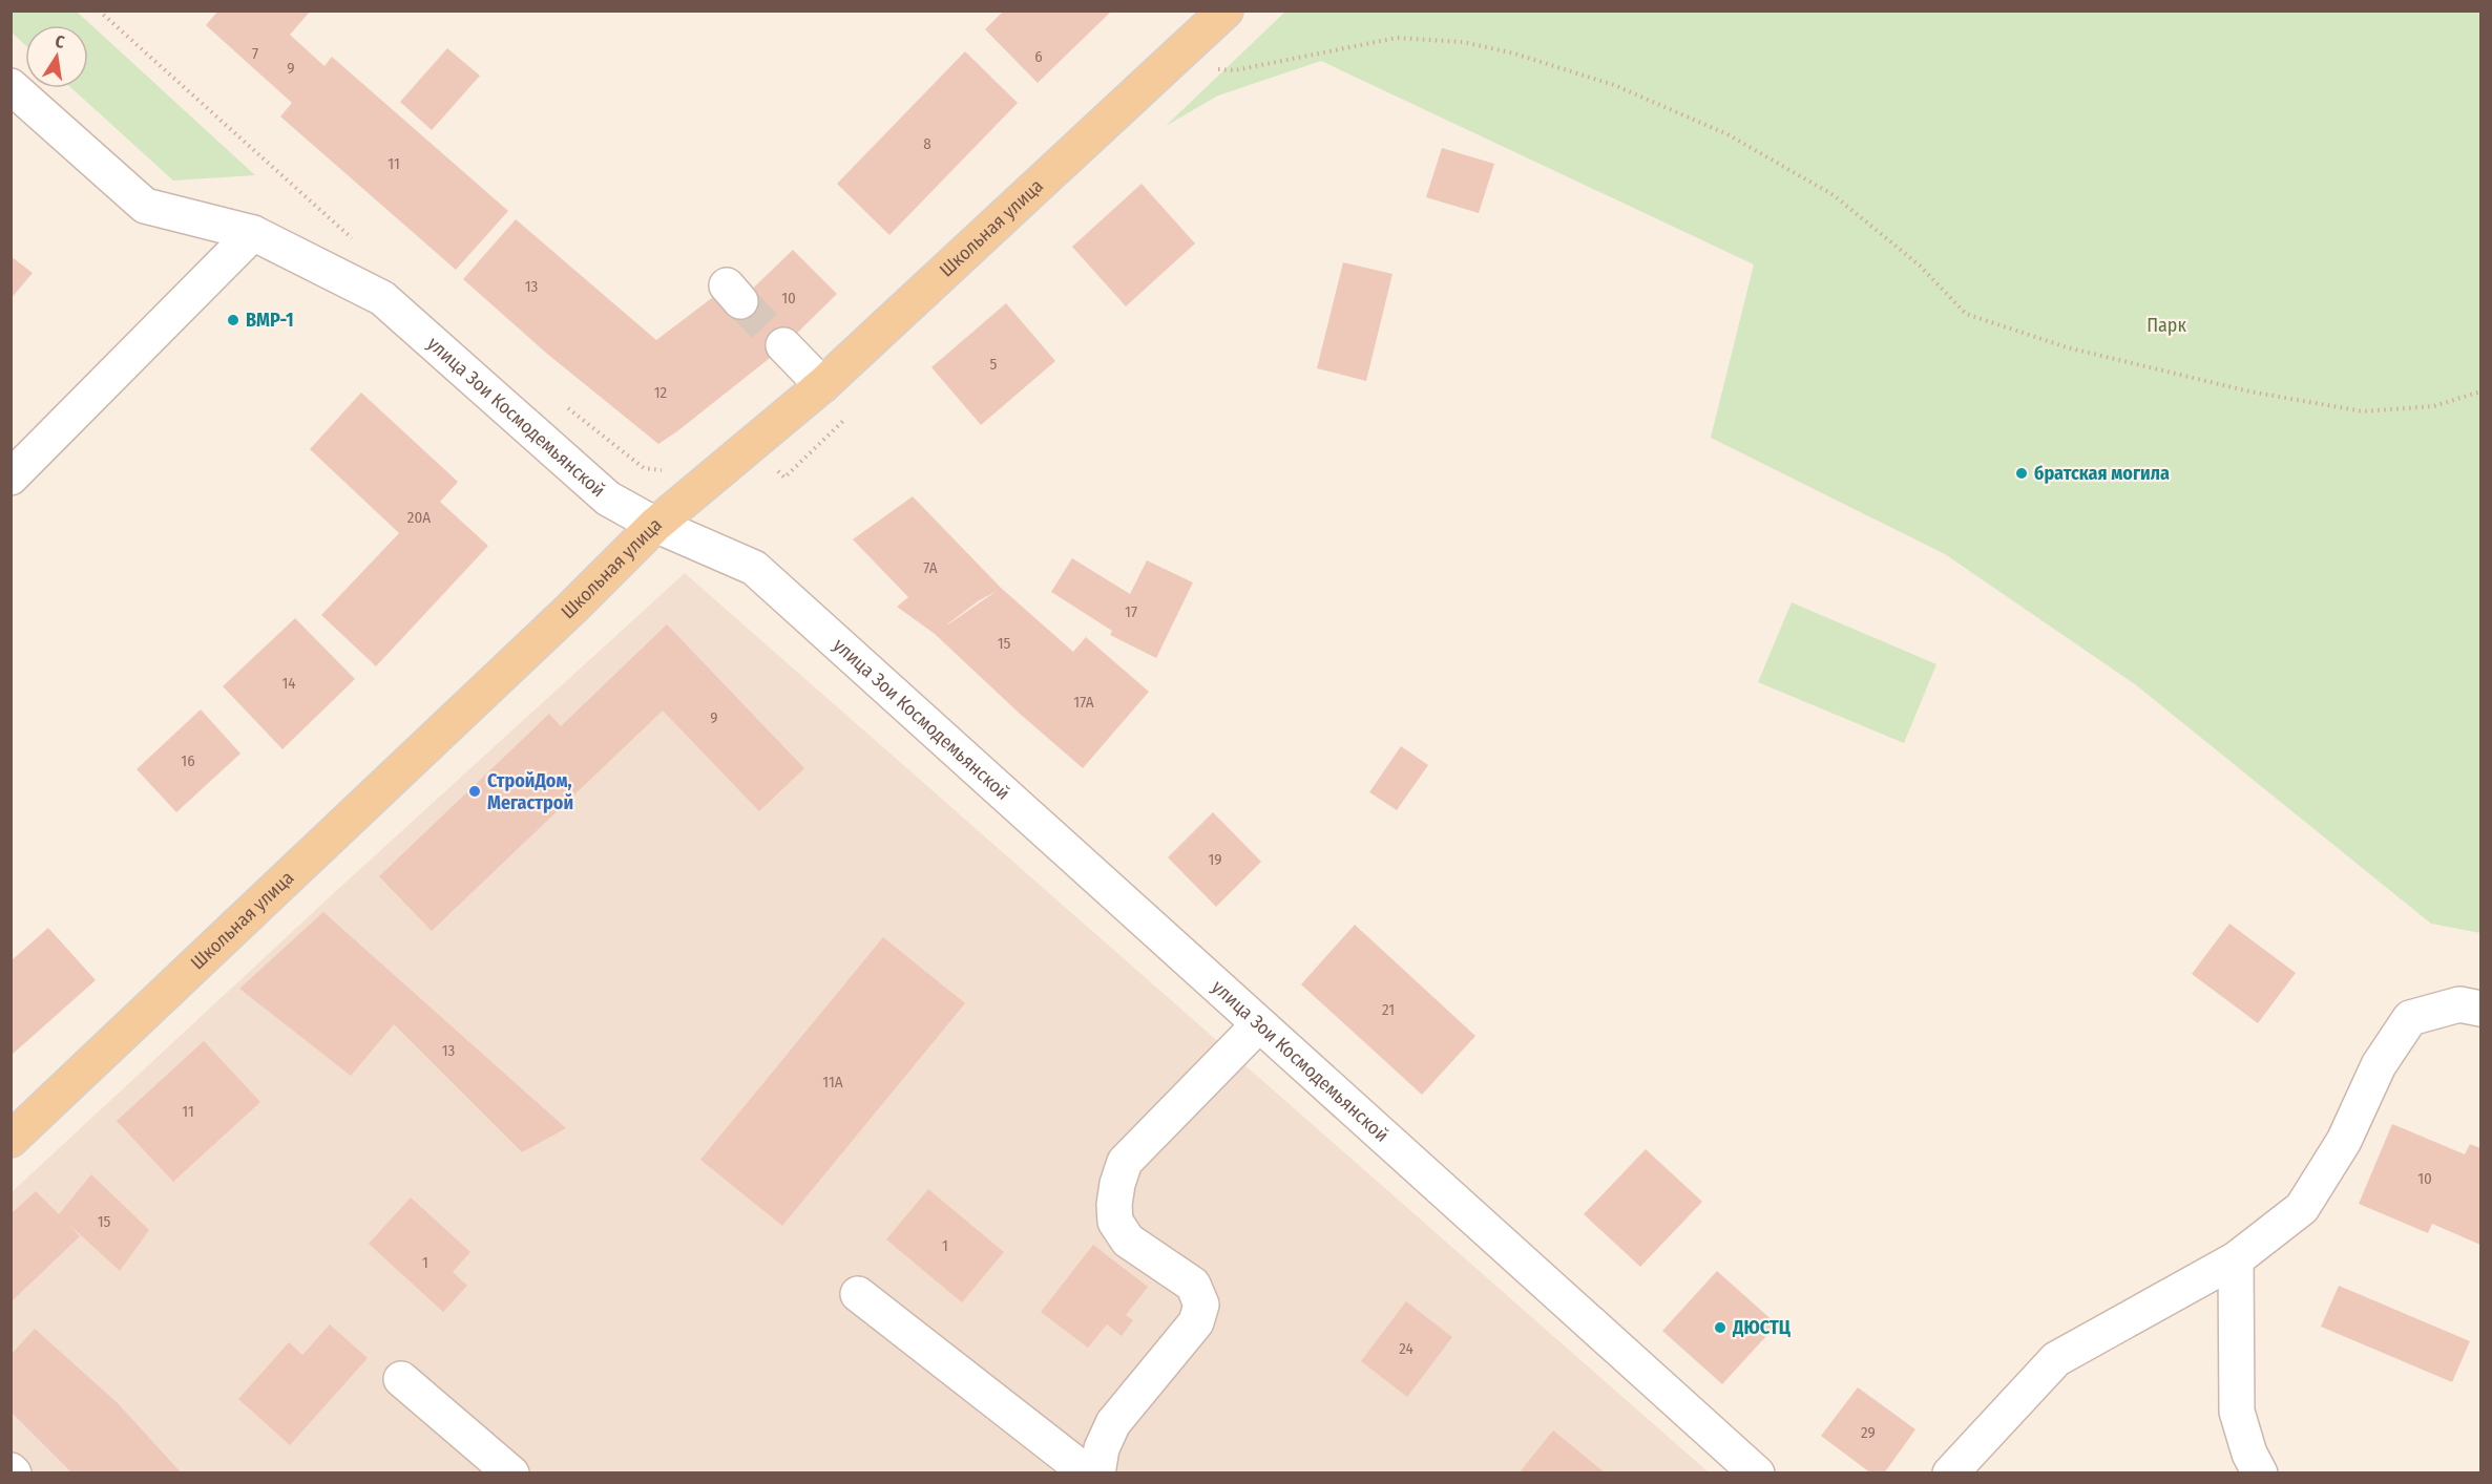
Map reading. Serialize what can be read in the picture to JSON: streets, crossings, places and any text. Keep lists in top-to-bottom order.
{
  "streets": {
    "main road": ["Школьная улица"],
    "street": ["улица Зои Космодемьянской"]
  },
  "crossings": [
    ["Школьная улица", "улица Зои Космодемьянской"]
  ],
  "parks": ["Парк"],
  "places": [
    "BMP-1",
    "братская могила",
    "СтройДом, Мегастрой",
    "ДЮСТЦ"
  ],
  "house_numbers": [
    "7",
    "6",
    "9",
    "8",
    "11",
    "13",
    "10",
    "5",
    "12",
    "20А",
    "7А",
    "17",
    "15",
    "14",
    "17А",
    "9",
    "16",
    "19",
    "21",
    "13",
    "11А",
    "11",
    "10",
    "15",
    "1",
    "1",
    "24",
    "29"
  ],
  "north": "top"
}
